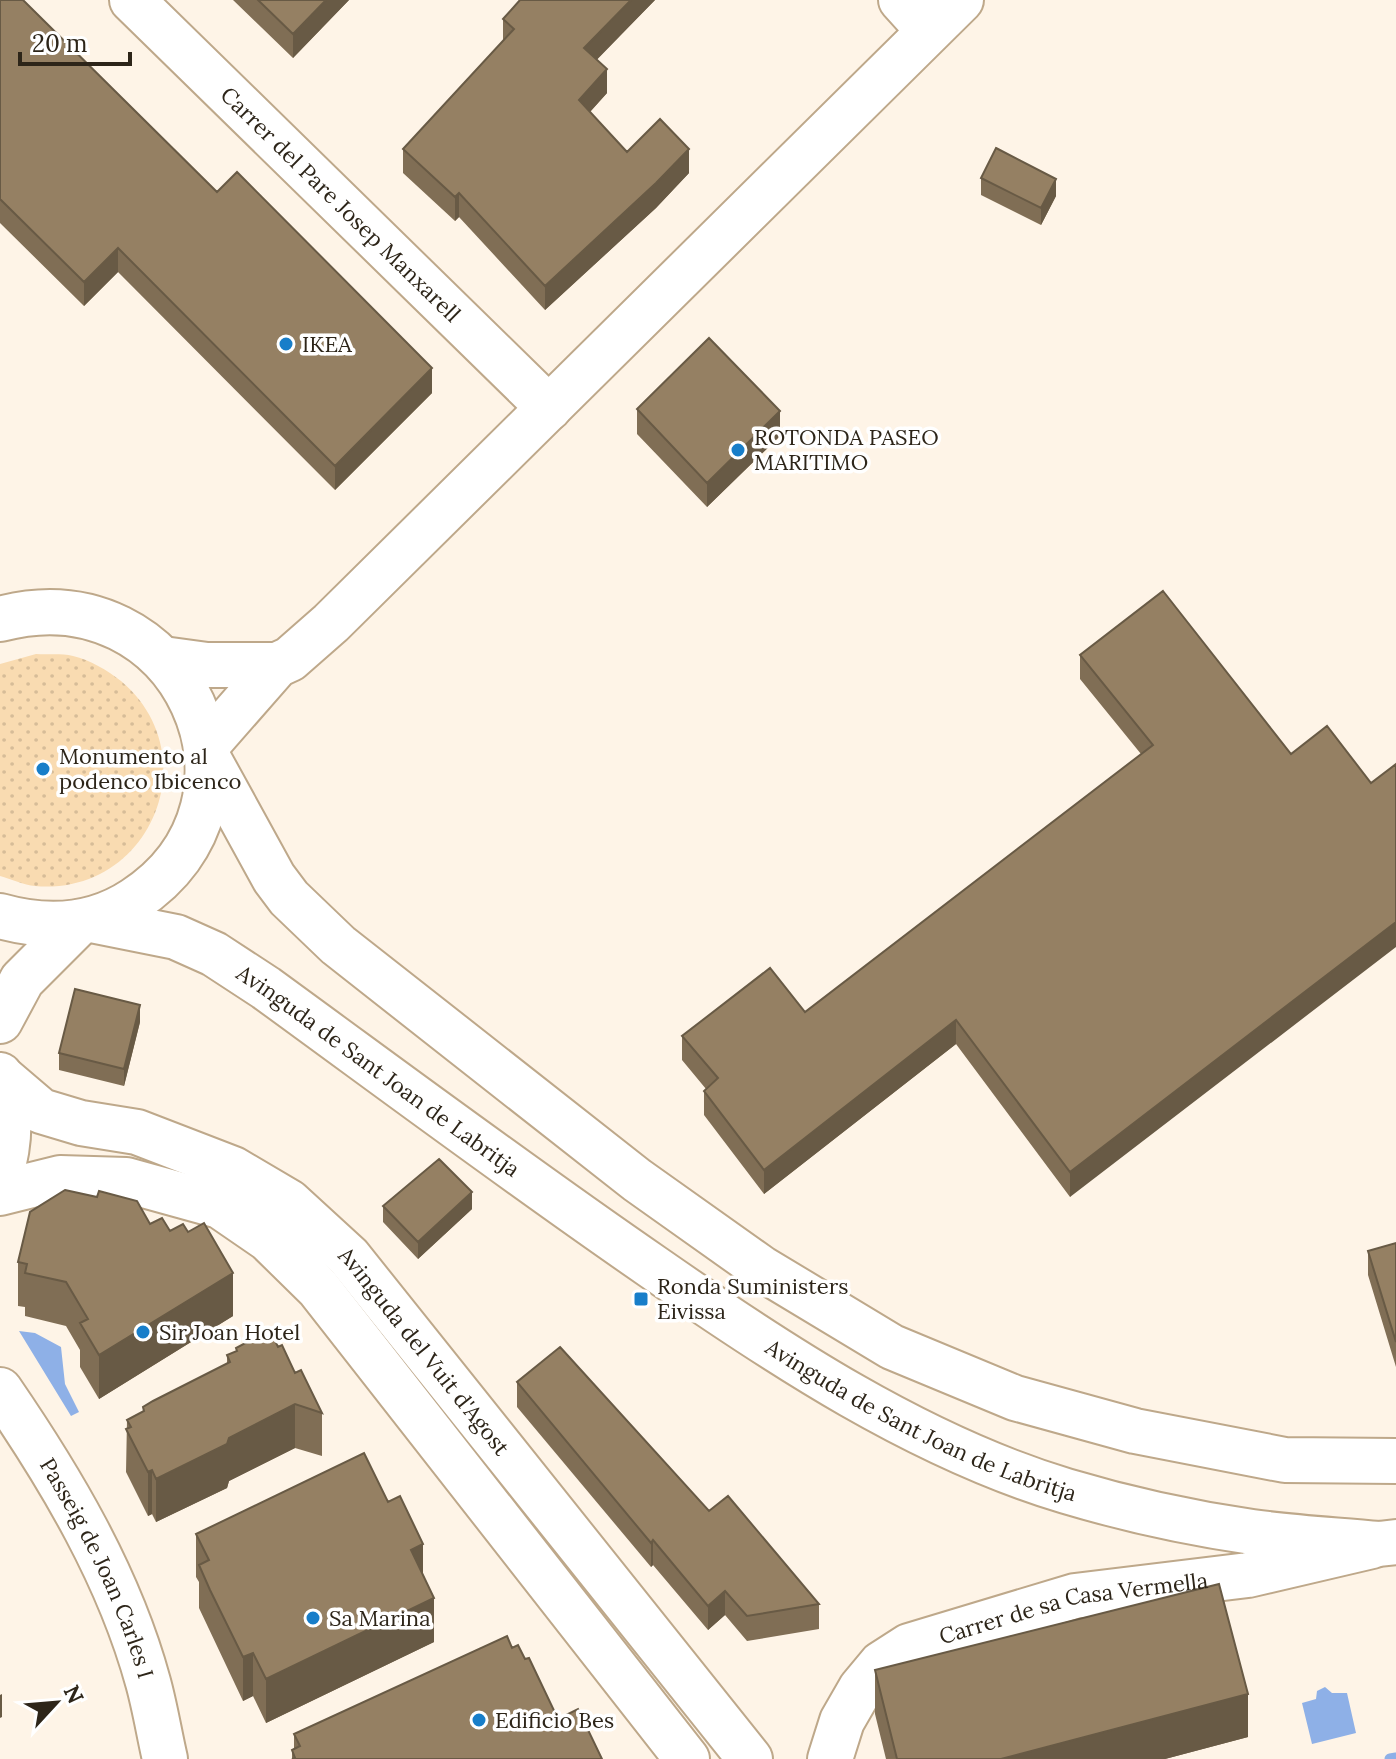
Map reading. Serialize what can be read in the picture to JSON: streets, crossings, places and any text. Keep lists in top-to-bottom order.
{
  "streets": {
    "street": [
      "Carrer del Pare Josep Manxarell",
      "Avinguda de Sant Joan de Labritja",
      "Avinguda del Vuit d'Agost",
      "Passeig de Joan Carles I",
      "Carrer de sa Casa Vermella"
    ]
  },
  "crossings": [
    ["Avinguda de Sant Joan de Labritja", "Carrer de sa Casa Vermella"]
  ],
  "places": {
    "other": [
      "IKEA",
      "ROTONDA PASEO MARITIMO",
      "Monumento al podenco Ibicenco",
      "Sir Joan Hotel",
      "Sa Marina",
      "Edificio Bes"
    ],
    "transit": ["Ronda Suministers Eivissa"]
  },
  "scale_bar": "20 m",
  "north": "top right"
}
